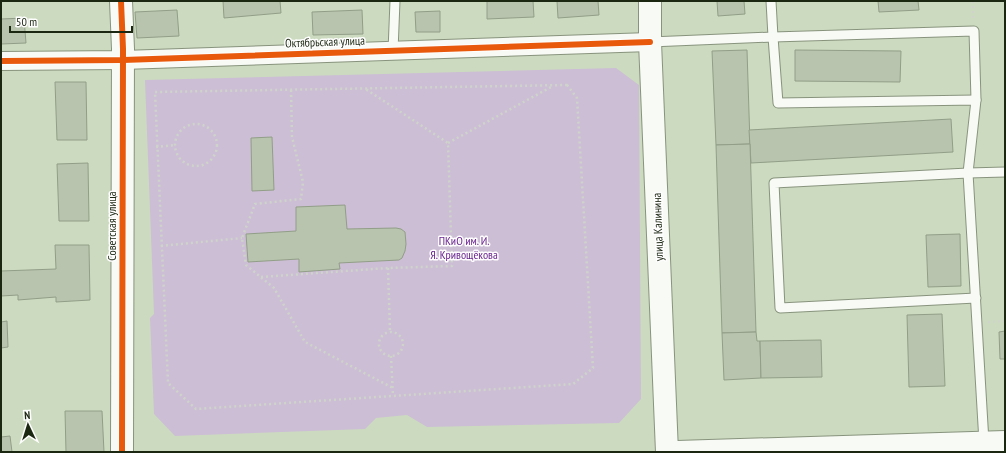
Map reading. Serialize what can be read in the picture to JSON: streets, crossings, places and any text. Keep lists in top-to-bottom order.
{
  "streets": {
    "street": ["Октябрьская улица", "Советская улица", "улица Калинина"]
  },
  "crossings": [
    ["Октябрьская улица", "Советская улица"],
    ["Октябрьская улица", "улица Калинина"]
  ],
  "parks": ["ПКиО им. И. Я. Кривощёкова"],
  "scale_bar": "50 m",
  "north": "top"
}
